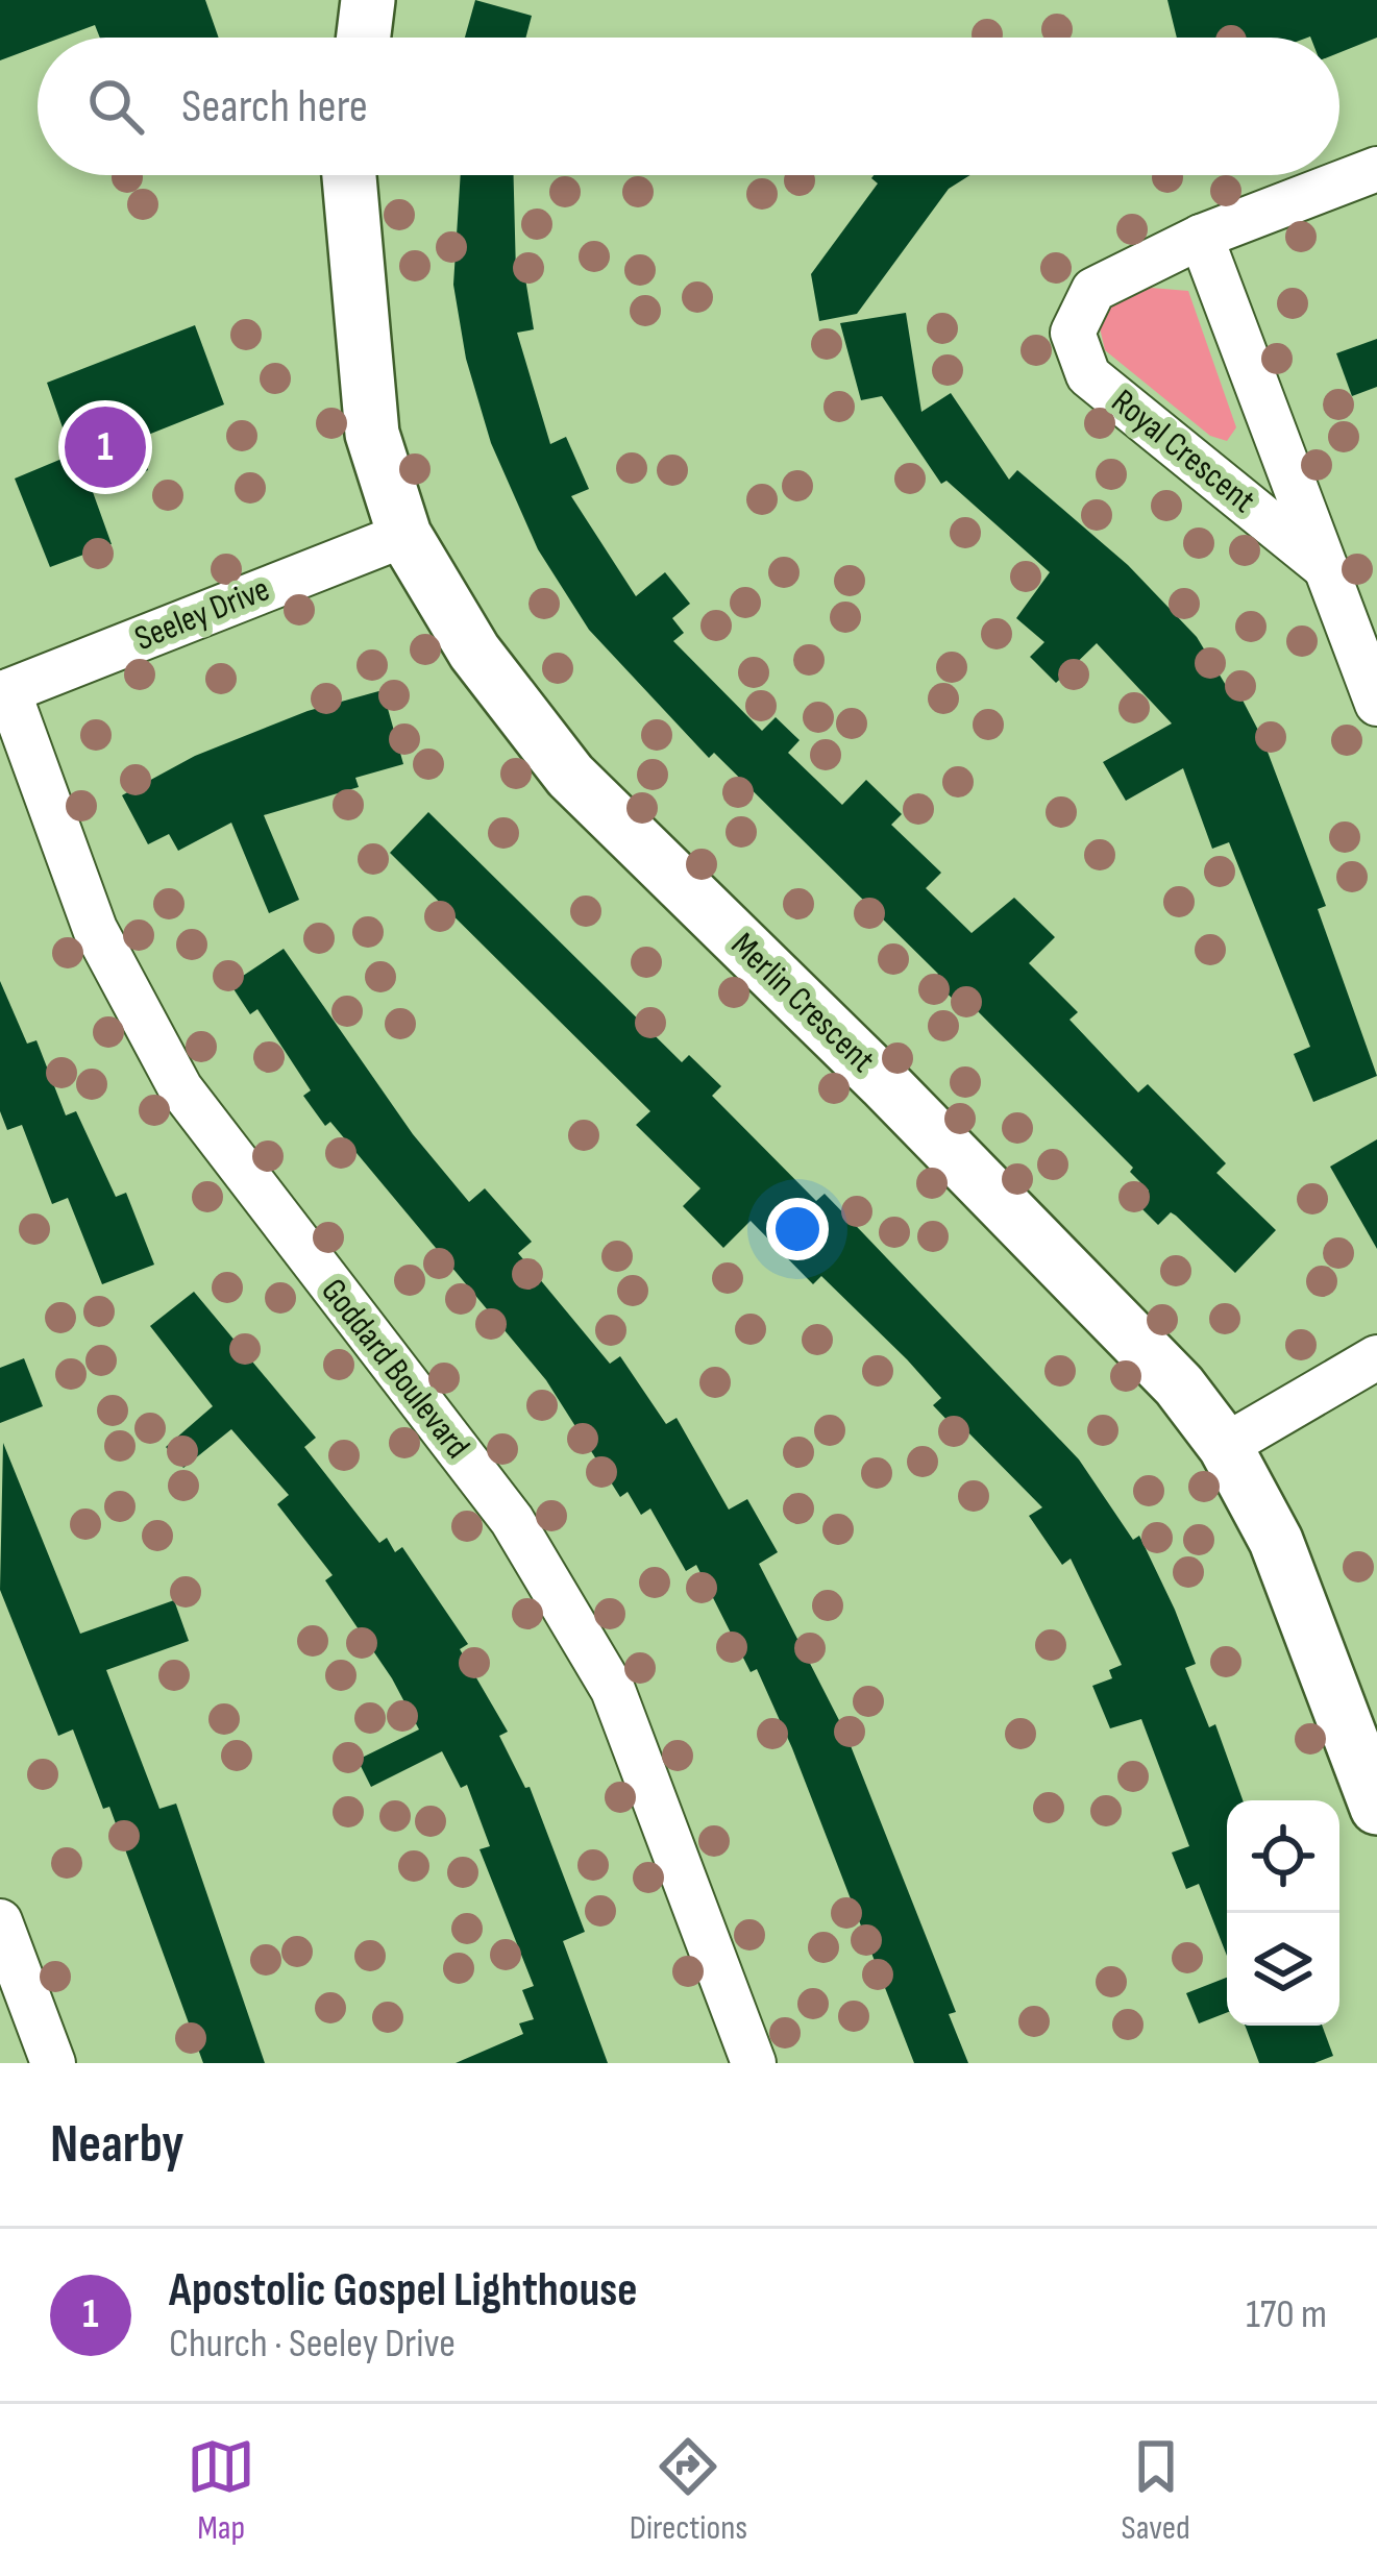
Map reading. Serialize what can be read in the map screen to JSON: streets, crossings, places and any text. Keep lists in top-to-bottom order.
{
  "streets": {
    "street": [
      "Royal Crescent",
      "Seeley Drive",
      "Merlin Crescent",
      "Goddard Boulevard"
    ]
  },
  "crossings": [
    ["Seeley Drive", "Merlin Crescent"],
    ["Seeley Drive", "Goddard Boulevard"]
  ],
  "page": {
    "search": "Search here",
    "pins": "1",
    "heading": "Nearby",
    "list": [
      {
        "mark": "1",
        "name": "Apostolic Gospel Lighthouse",
        "note": "Church · Seeley Drive",
        "value": "170 m"
      }
    ],
    "nav": ["Map", "Directions", "Saved"]
  }
}
